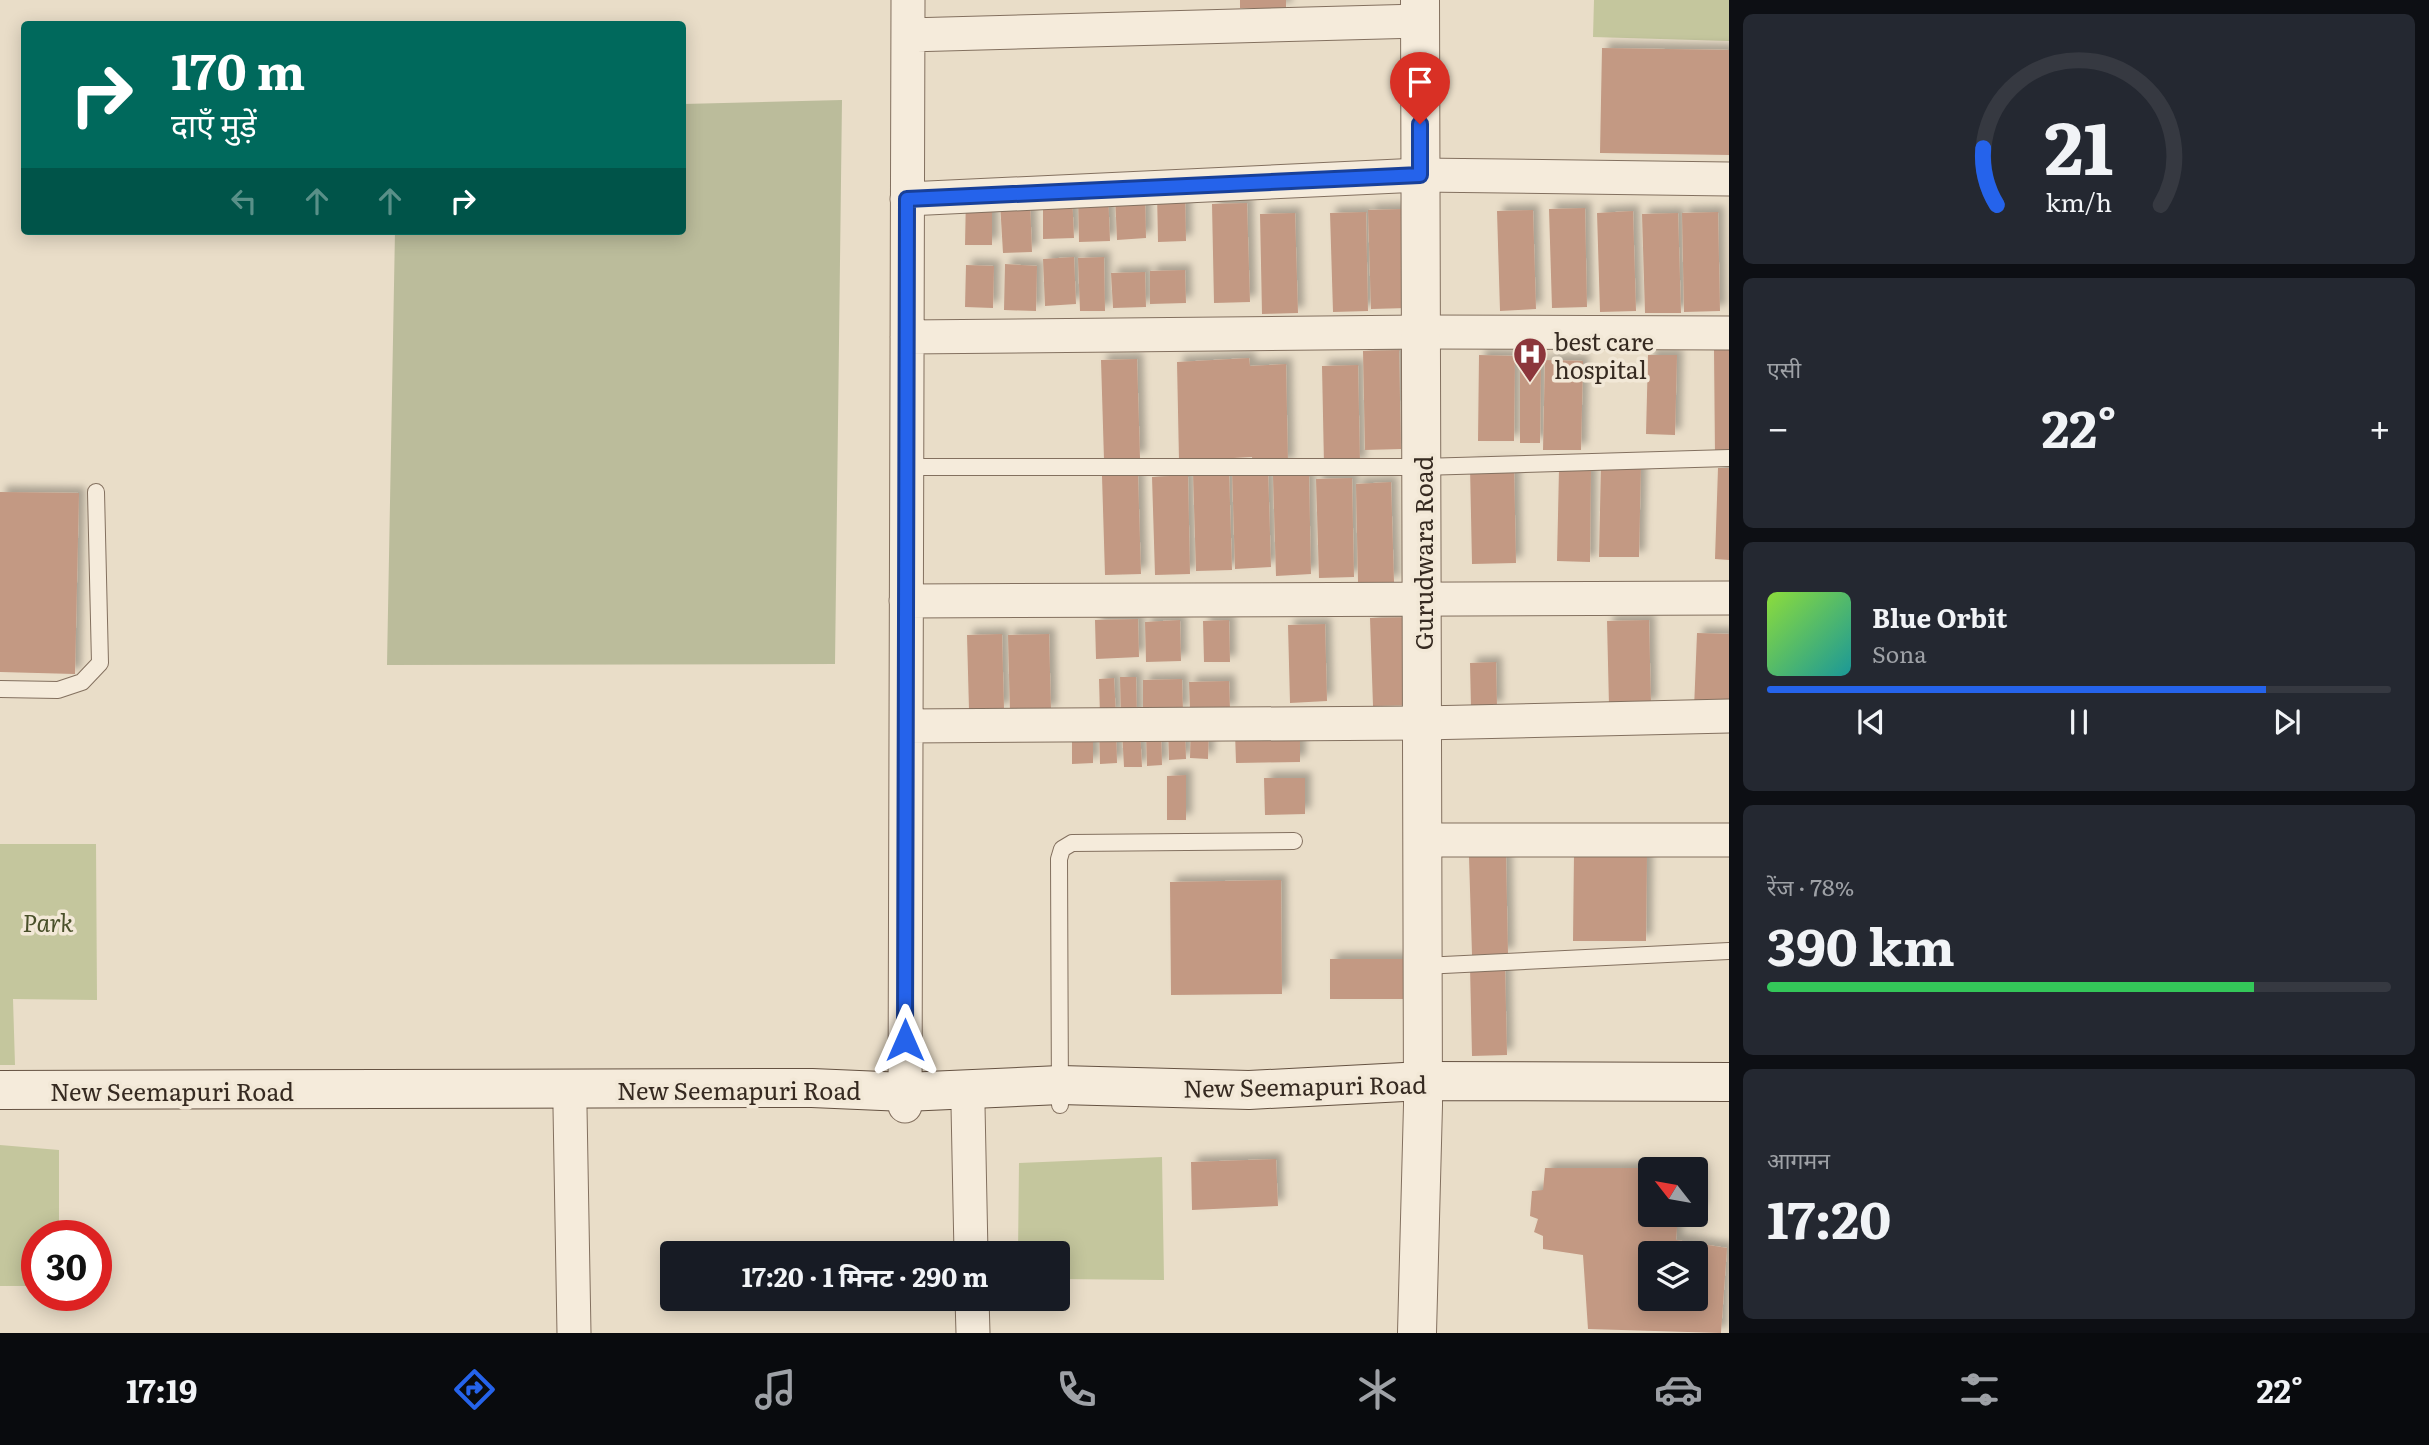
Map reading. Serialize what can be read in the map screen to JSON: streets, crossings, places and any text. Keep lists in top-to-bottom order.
{
  "streets": {
    "main road": ["Gurudwara Road", "New Seemapuri Road"]
  },
  "crossings": [
    ["Gurudwara Road", "New Seemapuri Road"]
  ],
  "parks": ["Park"],
  "places": {
    "hospital": ["best care hospital"]
  },
  "north": "top left",
  "page": {
    "turn": ["170 m", "दाएँ मुड़ें"],
    "tile": [
      "एसी",
      ["रेंज · 78%", "390 km"],
      ["आगमन", "17:20"]
    ],
    "heat": ["−", "22°", "+"],
    "song": ["Blue Orbit", "Sona"],
    "limit": "30",
    "trip": "17:20 · 1 मिनट · 290 m",
    "tabs": ["17:19", "22°"],
    "gauge": ["21", "km/h"]
  }
}
